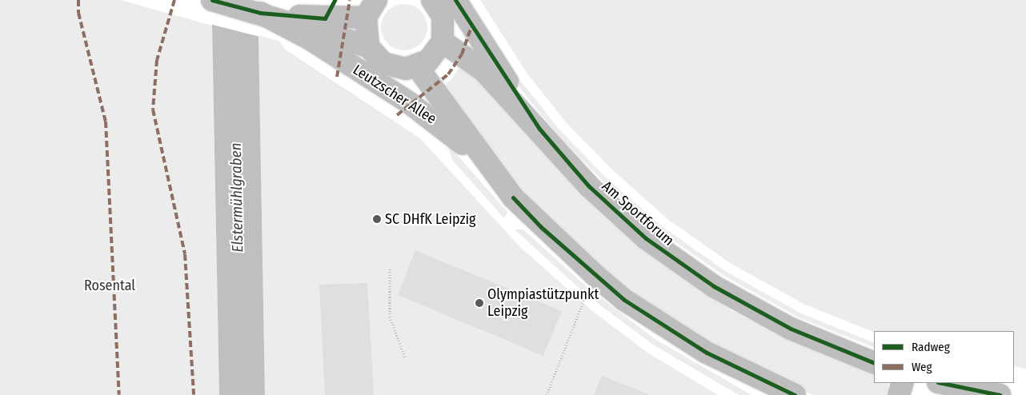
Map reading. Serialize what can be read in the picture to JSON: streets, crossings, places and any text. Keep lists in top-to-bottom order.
{
  "streets": {
    "main road": ["Leutzscher Allee", "Am Sportforum"]
  },
  "water": ["Elstermühlgraben"],
  "parks": ["Rosental"],
  "places": ["SC DHfK Leipzig", "Olympiastützpunkt Leipzig"],
  "legend": ["Radweg", "Weg"]
}
